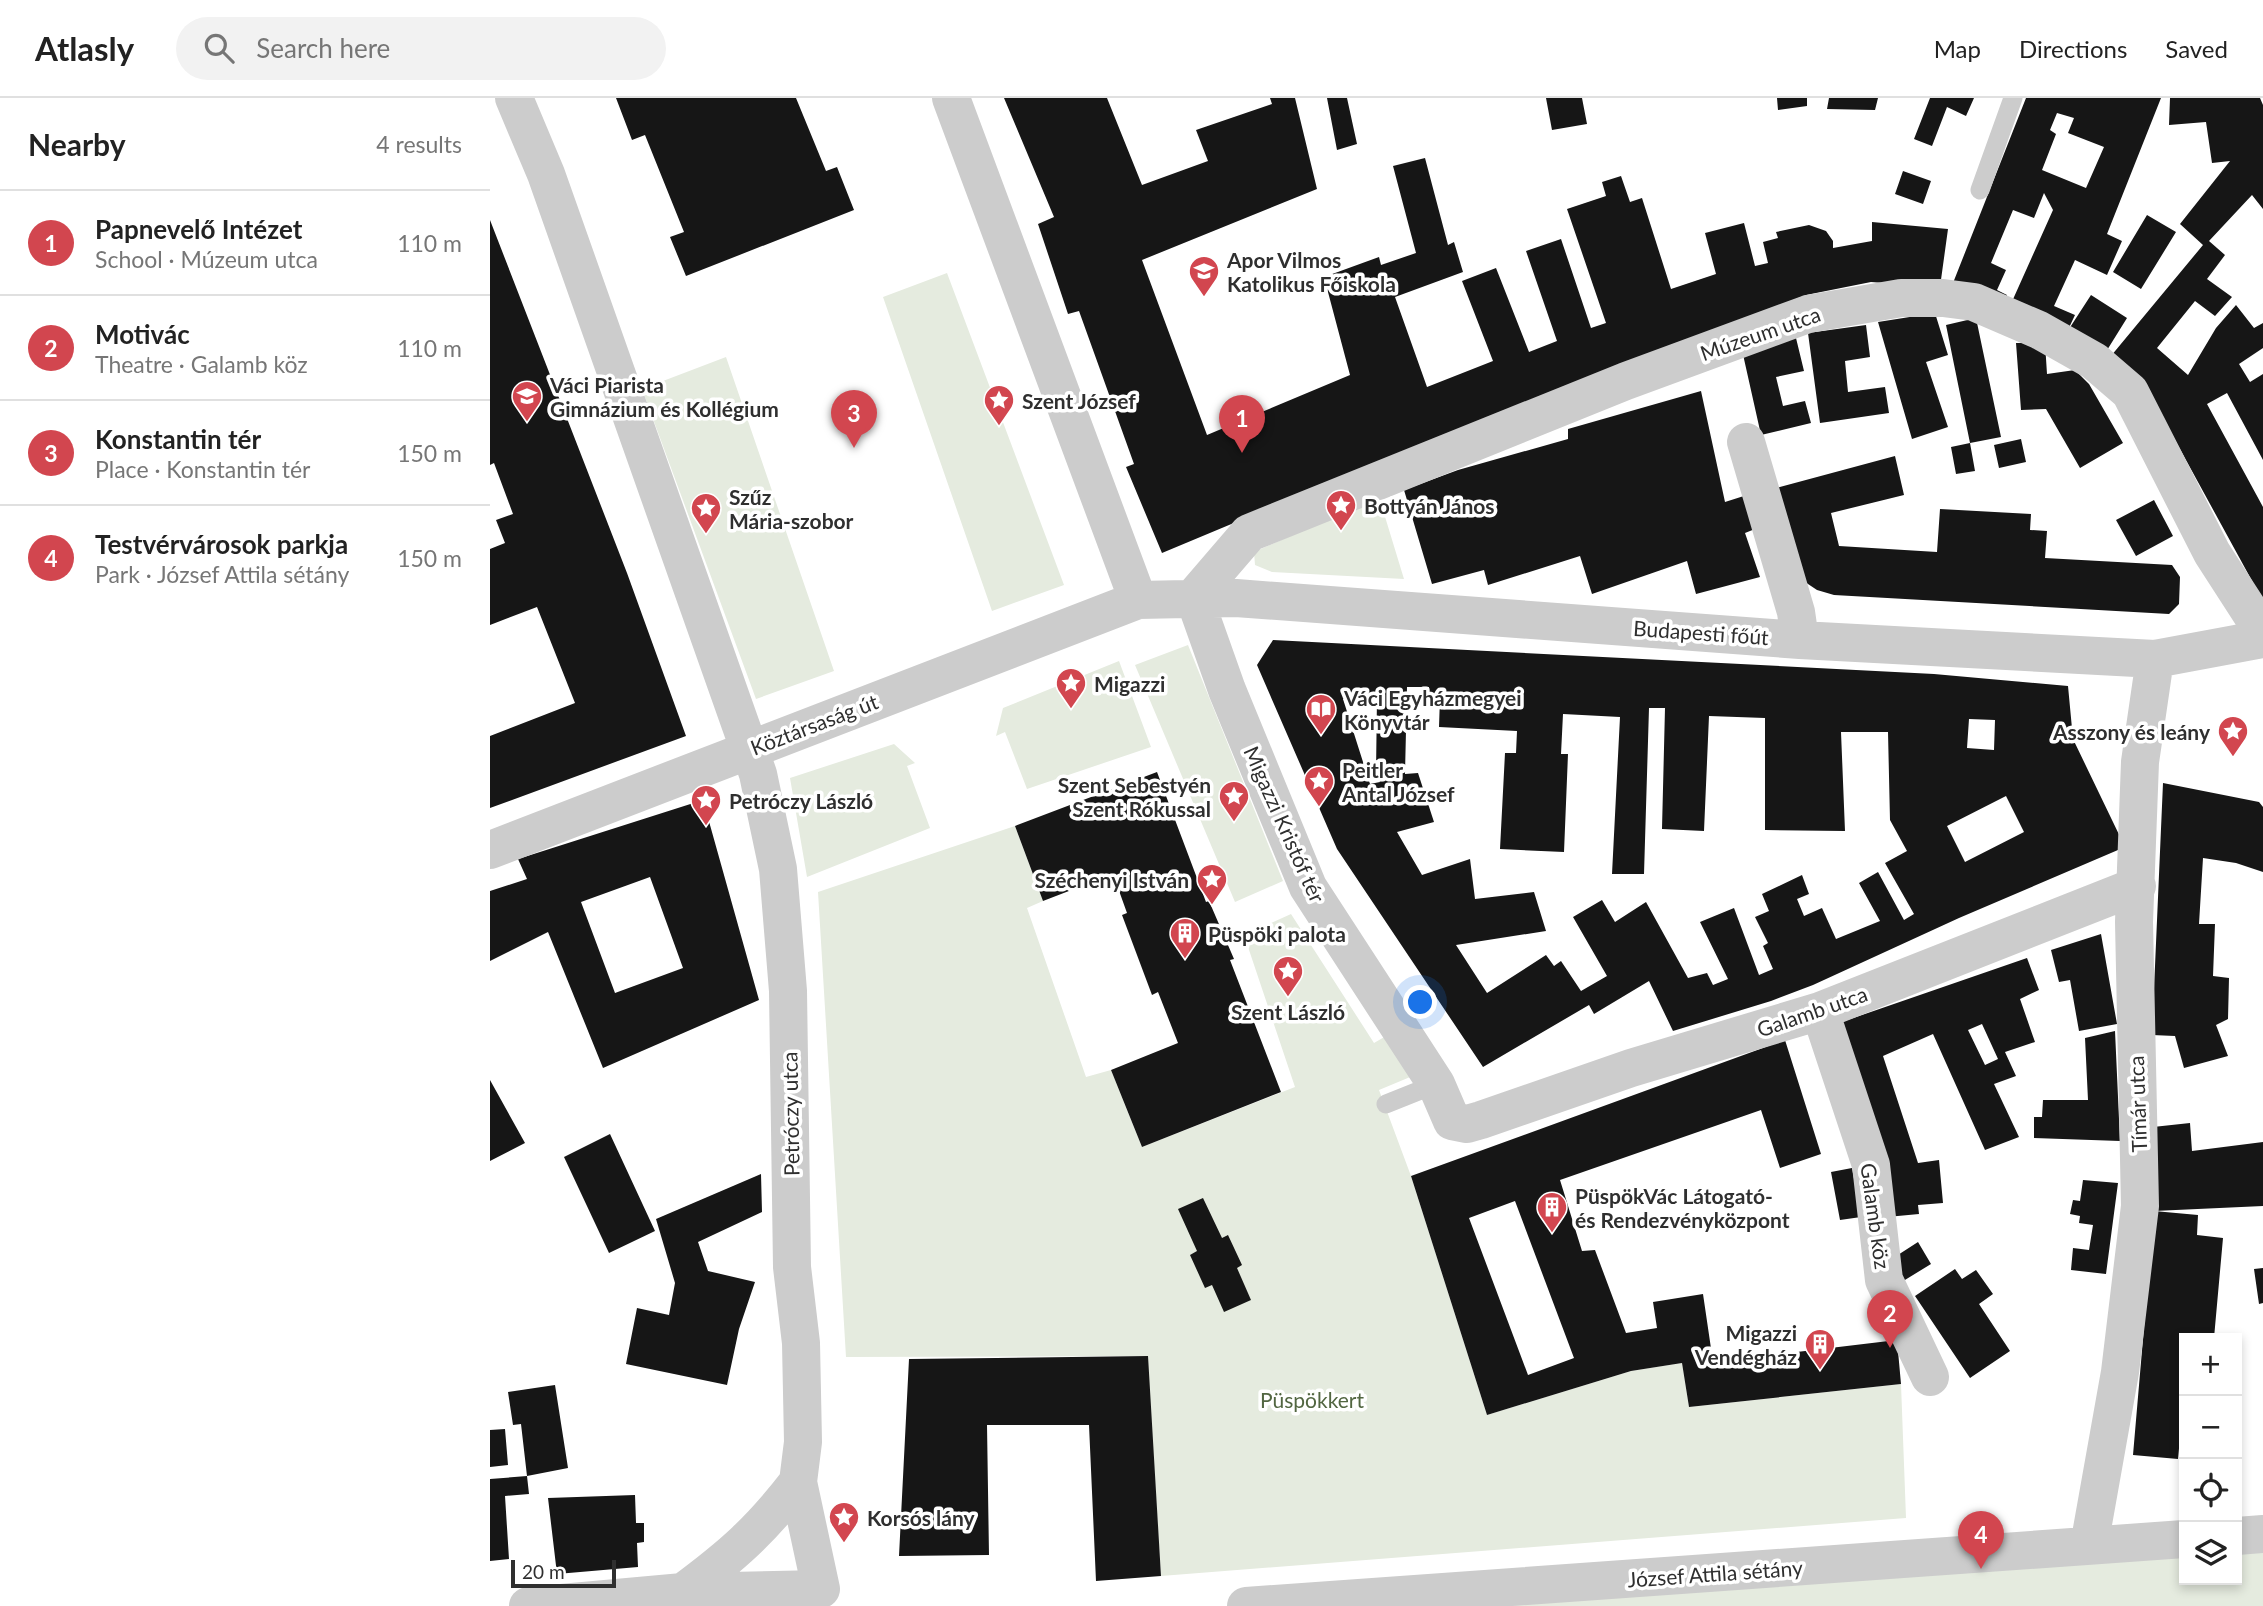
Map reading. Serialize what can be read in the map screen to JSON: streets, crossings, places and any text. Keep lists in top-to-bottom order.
{
  "streets": {
    "street": [
      "Múzeum utca",
      "Budapesti főút",
      "Köztársaság út",
      "Migazzi Kristóf tér",
      "Galamb utca",
      "Tímár utca",
      "Petróczy utca",
      "Galamb köz",
      "József Attila sétány"
    ]
  },
  "crossings": [
    ["Múzeum utca", "Budapesti főút"],
    ["Múzeum utca", "Migazzi Kristóf tér"],
    ["Budapesti főút", "Köztársaság út"],
    ["Budapesti főút", "Migazzi Kristóf tér"],
    ["Budapesti főút", "Tímár utca"],
    ["Köztársaság út", "Petróczy utca"],
    ["Migazzi Kristóf tér", "Galamb utca"],
    ["Galamb utca", "Tímár utca"],
    ["Galamb utca", "Galamb köz"],
    ["Tímár utca", "József Attila sétány"]
  ],
  "parks": ["Püspökkert"],
  "places": {
    "school or university": ["Apor Vilmos Katolikus Főiskola", "Váci Piarista Gimnázium és Kollégium"],
    "place": [
      "Szent József",
      "Bottyán János",
      "Szűz Mária-szobor",
      "Migazzi",
      "Asszony és leány",
      "Peitler Antal József",
      "Szent Sebestyén Szent Rókussal",
      "Petróczy László",
      "Széchenyi István",
      "Szent László",
      "Korsós lány"
    ],
    "library": ["Váci Egyházmegyei Könyvtár"],
    "building": ["Püspöki palota", "PüspökVác Látogató- és Rendezvényközpont", "Migazzi Vendégház"]
  },
  "scale_bar": "20 m",
  "page": {
    "header": "Atlasly",
    "search": "Search here",
    "nav": ["Map", "Directions", "Saved"],
    "heading": ["Nearby", "4 results"],
    "list": [
      {
        "mark": "1",
        "name": "Papnevelő Intézet",
        "note": "School · Múzeum utca",
        "value": "110 m"
      },
      {
        "mark": "2",
        "name": "Motivác",
        "note": "Theatre · Galamb köz",
        "value": "110 m"
      },
      {
        "mark": "3",
        "name": "Konstantin tér",
        "note": "Place · Konstantin tér",
        "value": "150 m"
      },
      {
        "mark": "4",
        "name": "Testvérvárosok parkja",
        "note": "Park · József Attila sétány",
        "value": "150 m"
      }
    ],
    "pins": [
      "3",
      "1",
      "2",
      "4"
    ],
    "map_buttons": ["+", "−"],
    "scale": "20 m"
  }
}
